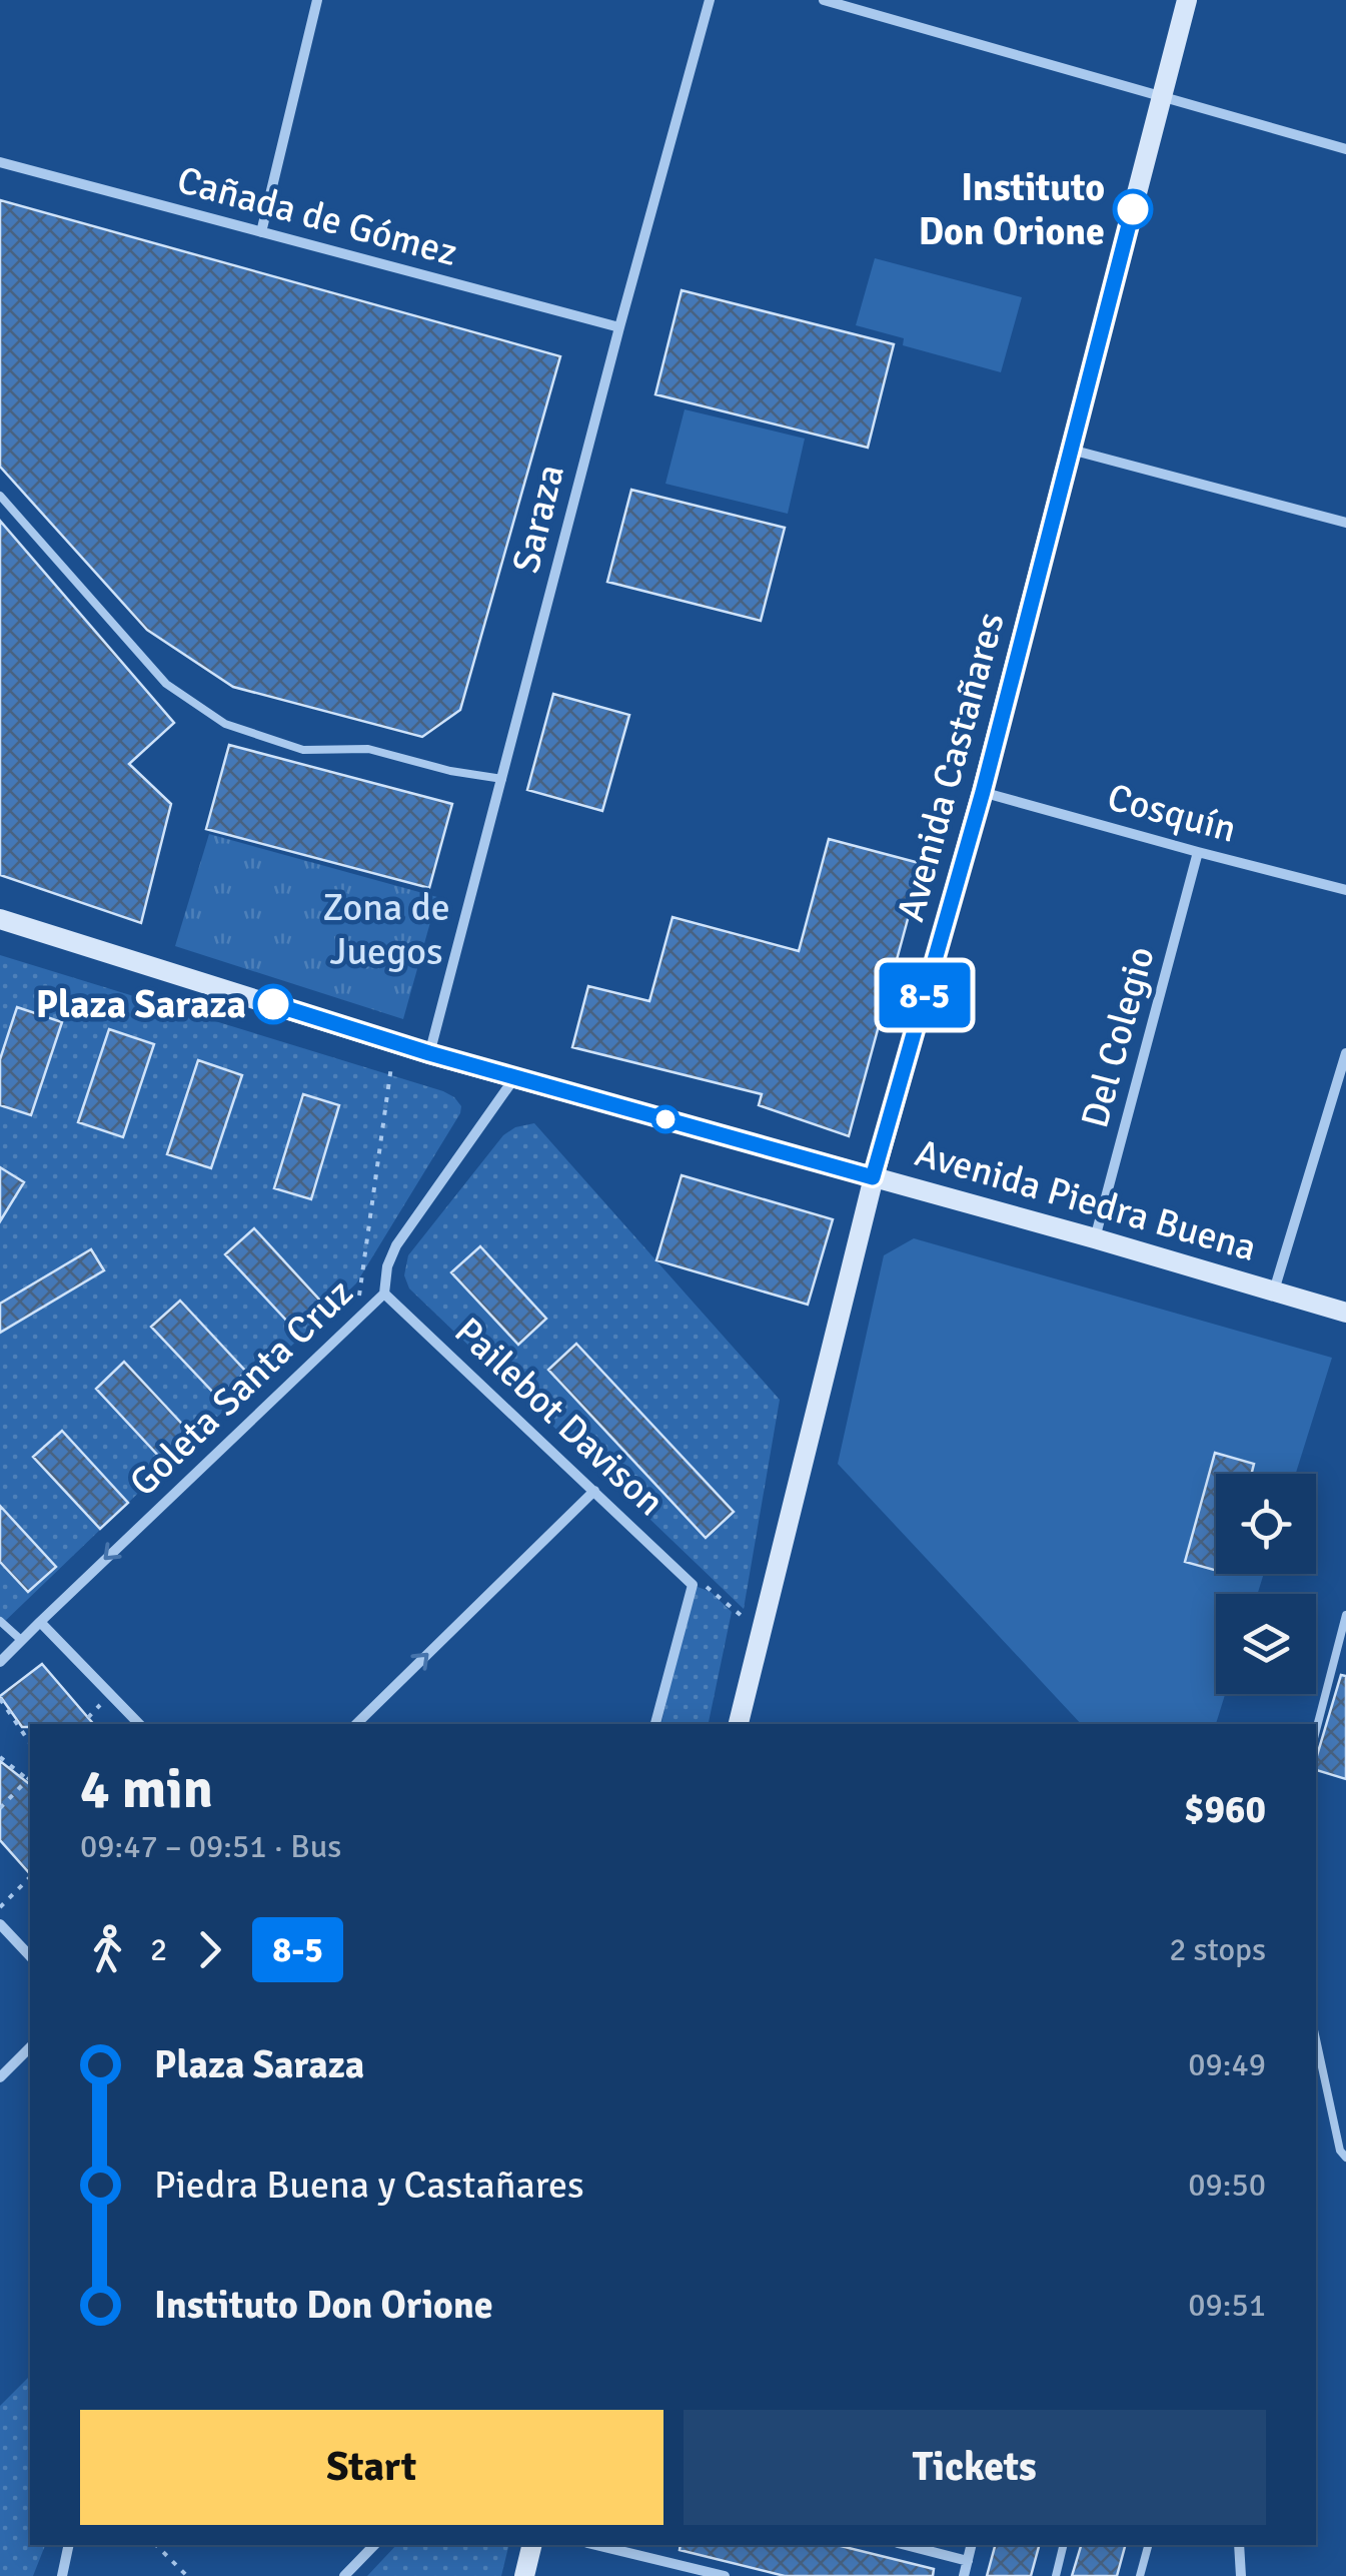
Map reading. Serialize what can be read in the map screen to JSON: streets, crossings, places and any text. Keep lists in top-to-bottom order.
{
  "streets": {
    "street": [
      "Cañada de Gómez",
      "Saraza",
      "Avenida Castañares",
      "Cosquín",
      "Del Colegio",
      "Avenida Piedra Buena",
      "Goleta Santa Cruz",
      "Pailebot Davison"
    ]
  },
  "crossings": [
    ["Cañada de Gómez", "Saraza"],
    ["Saraza", "Avenida Piedra Buena"],
    ["Avenida Castañares", "Cosquín"],
    ["Avenida Castañares", "Avenida Piedra Buena"],
    ["Cosquín", "Del Colegio"],
    ["Del Colegio", "Avenida Piedra Buena"],
    ["Avenida Piedra Buena", "Goleta Santa Cruz"],
    ["Goleta Santa Cruz", "Pailebot Davison"]
  ],
  "one_way": ["Goleta Santa Cruz"],
  "parks": ["Zona de Juegos"],
  "places": ["Instituto Don Orione", "Plaza Saraza"],
  "lines": ["bus line 8-5"],
  "page": {
    "on_map": "8-5",
    "heading": ["4 min", "09:47 – 09:51 · Bus", "$960"],
    "legs": ["2", "8-5", "2 stops"],
    "list": [
      {
        "name": "Plaza Saraza",
        "value": "09:49"
      },
      {
        "name": "Piedra Buena y Castañares",
        "value": "09:50"
      },
      {
        "name": "Instituto Don Orione",
        "value": "09:51"
      }
    ],
    "buttons": ["Start", "Tickets"]
  }
}
